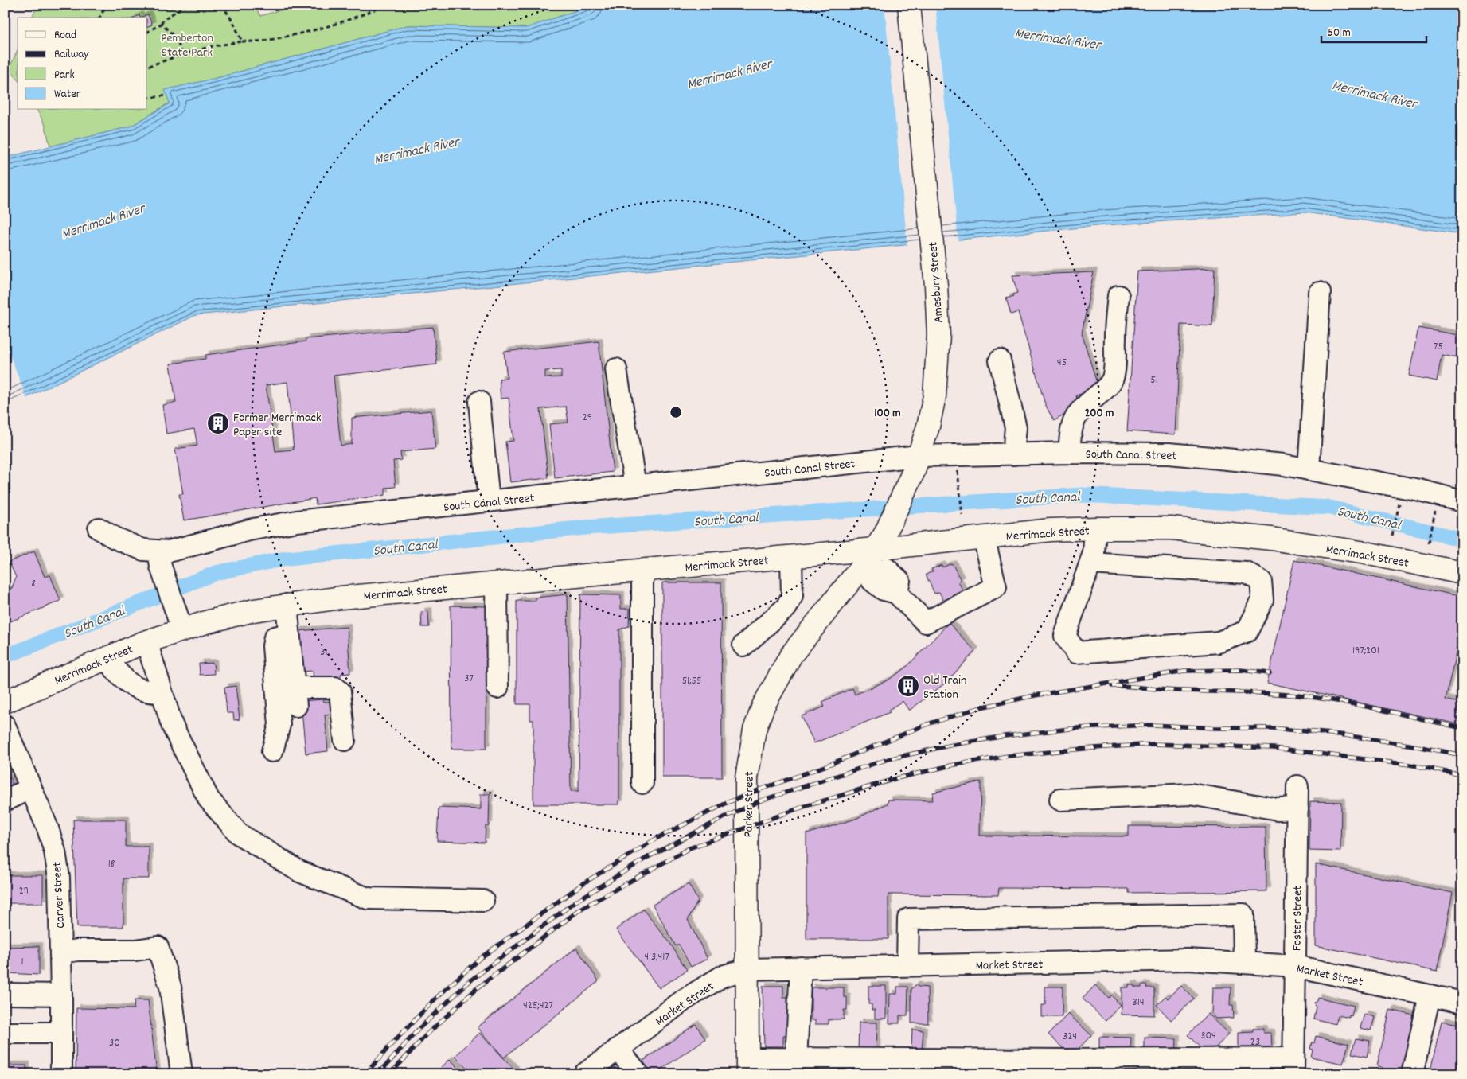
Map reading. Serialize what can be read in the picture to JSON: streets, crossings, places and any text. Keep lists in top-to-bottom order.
{
  "streets": {
    "main road": ["Amesbury Street", "Merrimack Street", "Parker Street"],
    "street": [
      "South Canal Street",
      "Carver Street",
      "Foster Street",
      "Market Street"
    ]
  },
  "crossings": [
    ["Amesbury Street", "South Canal Street"],
    ["Amesbury Street", "Merrimack Street"],
    ["Amesbury Street", "Parker Street"],
    ["Merrimack Street", "Parker Street"],
    ["Parker Street", "Market Street"],
    ["Foster Street", "Market Street"]
  ],
  "water": ["Merrimack River", "South Canal"],
  "parks": ["Pemberton State Park"],
  "places": {
    "building": ["Former Merrimack Paper site", "Old Train Station"]
  },
  "house_numbers": [
    "75",
    "45",
    "51",
    "29",
    "8",
    "197;201",
    "31",
    "37",
    "51;55",
    "18",
    "29",
    "413;417",
    "1",
    "314",
    "425;427",
    "304",
    "324",
    "23",
    "30"
  ],
  "legend": [
    "Road",
    "Railway",
    "Park",
    "Water"
  ],
  "scale_bar": "50 m",
  "rings": ["100 m", "200 m"]
}
